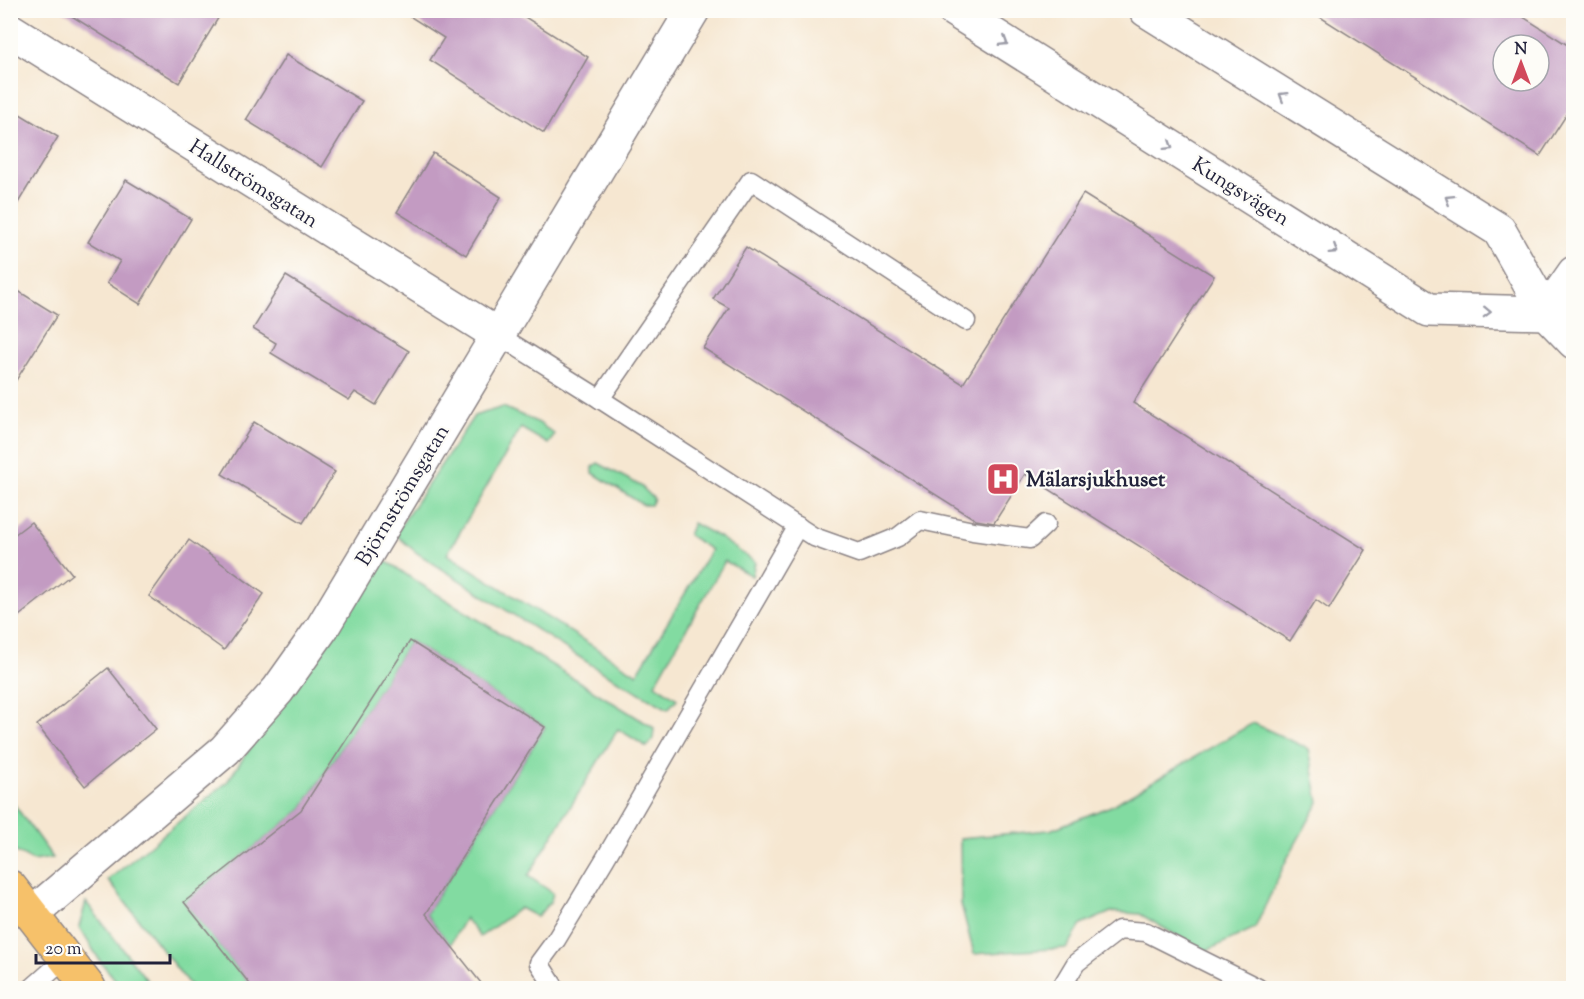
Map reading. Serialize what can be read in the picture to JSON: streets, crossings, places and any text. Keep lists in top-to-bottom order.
{
  "streets": {
    "street": ["Hallströmsgatan", "Kungsvägen", "Björnströmsgatan"]
  },
  "crossings": [
    ["Hallströmsgatan", "Björnströmsgatan"]
  ],
  "places": {
    "hospital": ["Mälarsjukhuset"]
  },
  "scale_bar": "20 m",
  "north": "top"
}
